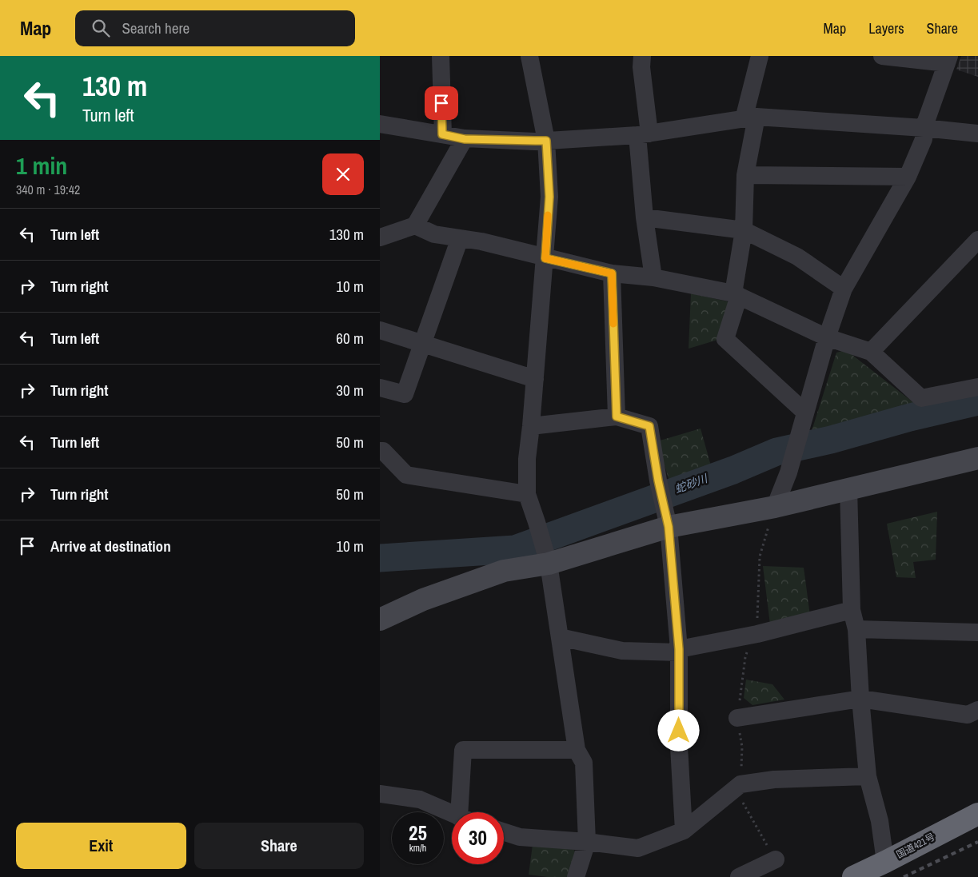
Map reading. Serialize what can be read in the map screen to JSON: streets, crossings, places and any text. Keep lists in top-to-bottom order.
{
  "streets": {
    "highway": ["国道421号"]
  },
  "water": ["蛇砂川"],
  "page": {
    "header": "Map",
    "search": "Search here",
    "nav": ["Map", "Layers", "Share"],
    "turn": ["130 m", "Turn left"],
    "heading": ["1 min", "340 m · 19:42"],
    "list": [
      {
        "name": "Turn left",
        "value": "130 m"
      },
      {
        "name": "Turn right",
        "value": "10 m"
      },
      {
        "name": "Turn left",
        "value": "60 m"
      },
      {
        "name": "Turn right",
        "value": "30 m"
      },
      {
        "name": "Turn left",
        "value": "50 m"
      },
      {
        "name": "Turn right",
        "value": "50 m"
      },
      {
        "name": "Arrive at destination",
        "value": "10 m"
      }
    ],
    "speed": "25 km/h",
    "limit": "30",
    "buttons": ["Exit", "Share"]
  }
}
